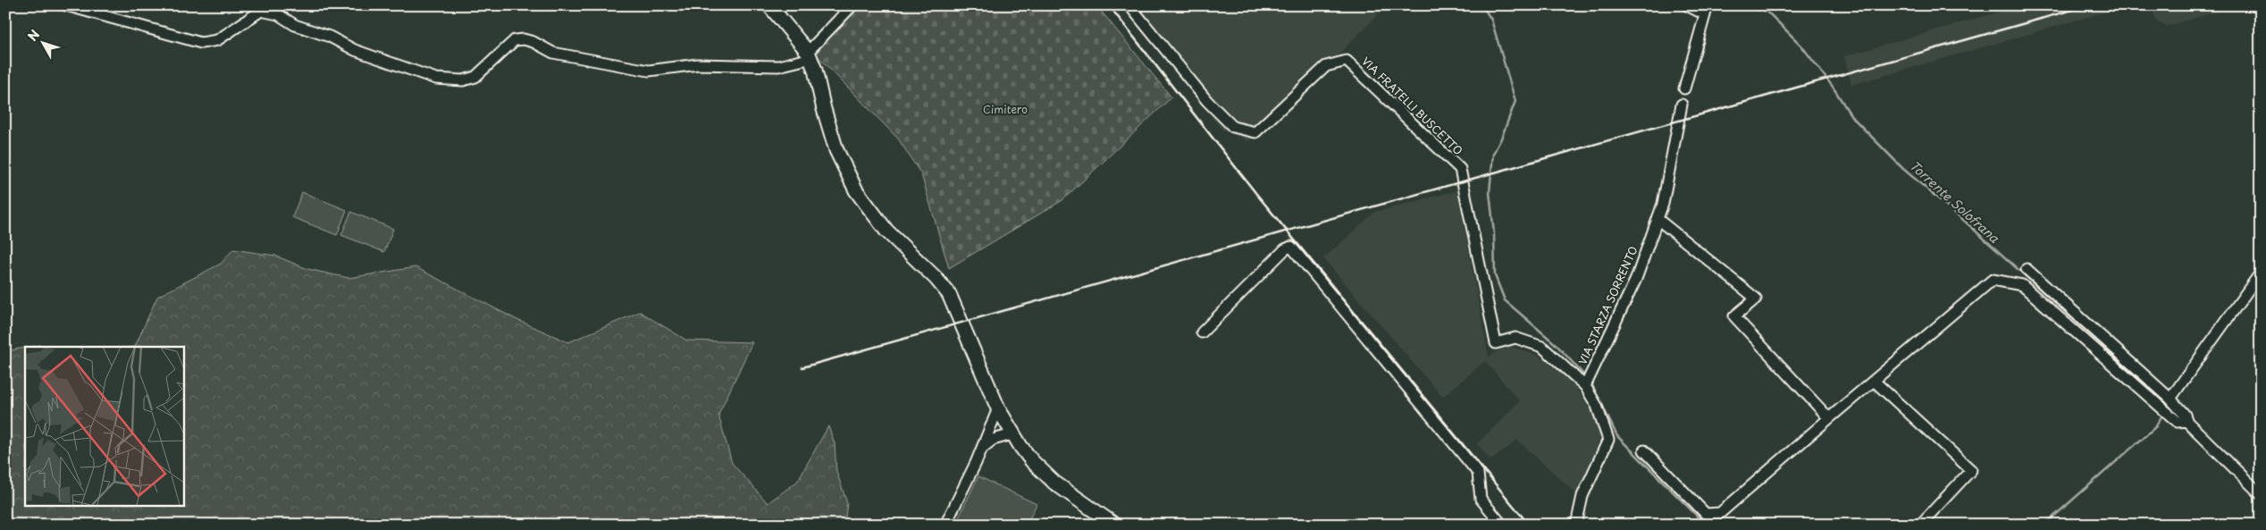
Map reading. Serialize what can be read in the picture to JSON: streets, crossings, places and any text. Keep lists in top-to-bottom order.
{
  "streets": {
    "street": ["VIA FRATELLI BUSCETTO", "VIA STARZA SORRENTO"]
  },
  "crossings": [
    ["VIA FRATELLI BUSCETTO", "VIA STARZA SORRENTO"]
  ],
  "water": ["Torrente Solofrana"],
  "parks": ["Cimitero"],
  "north": "top left"
}
